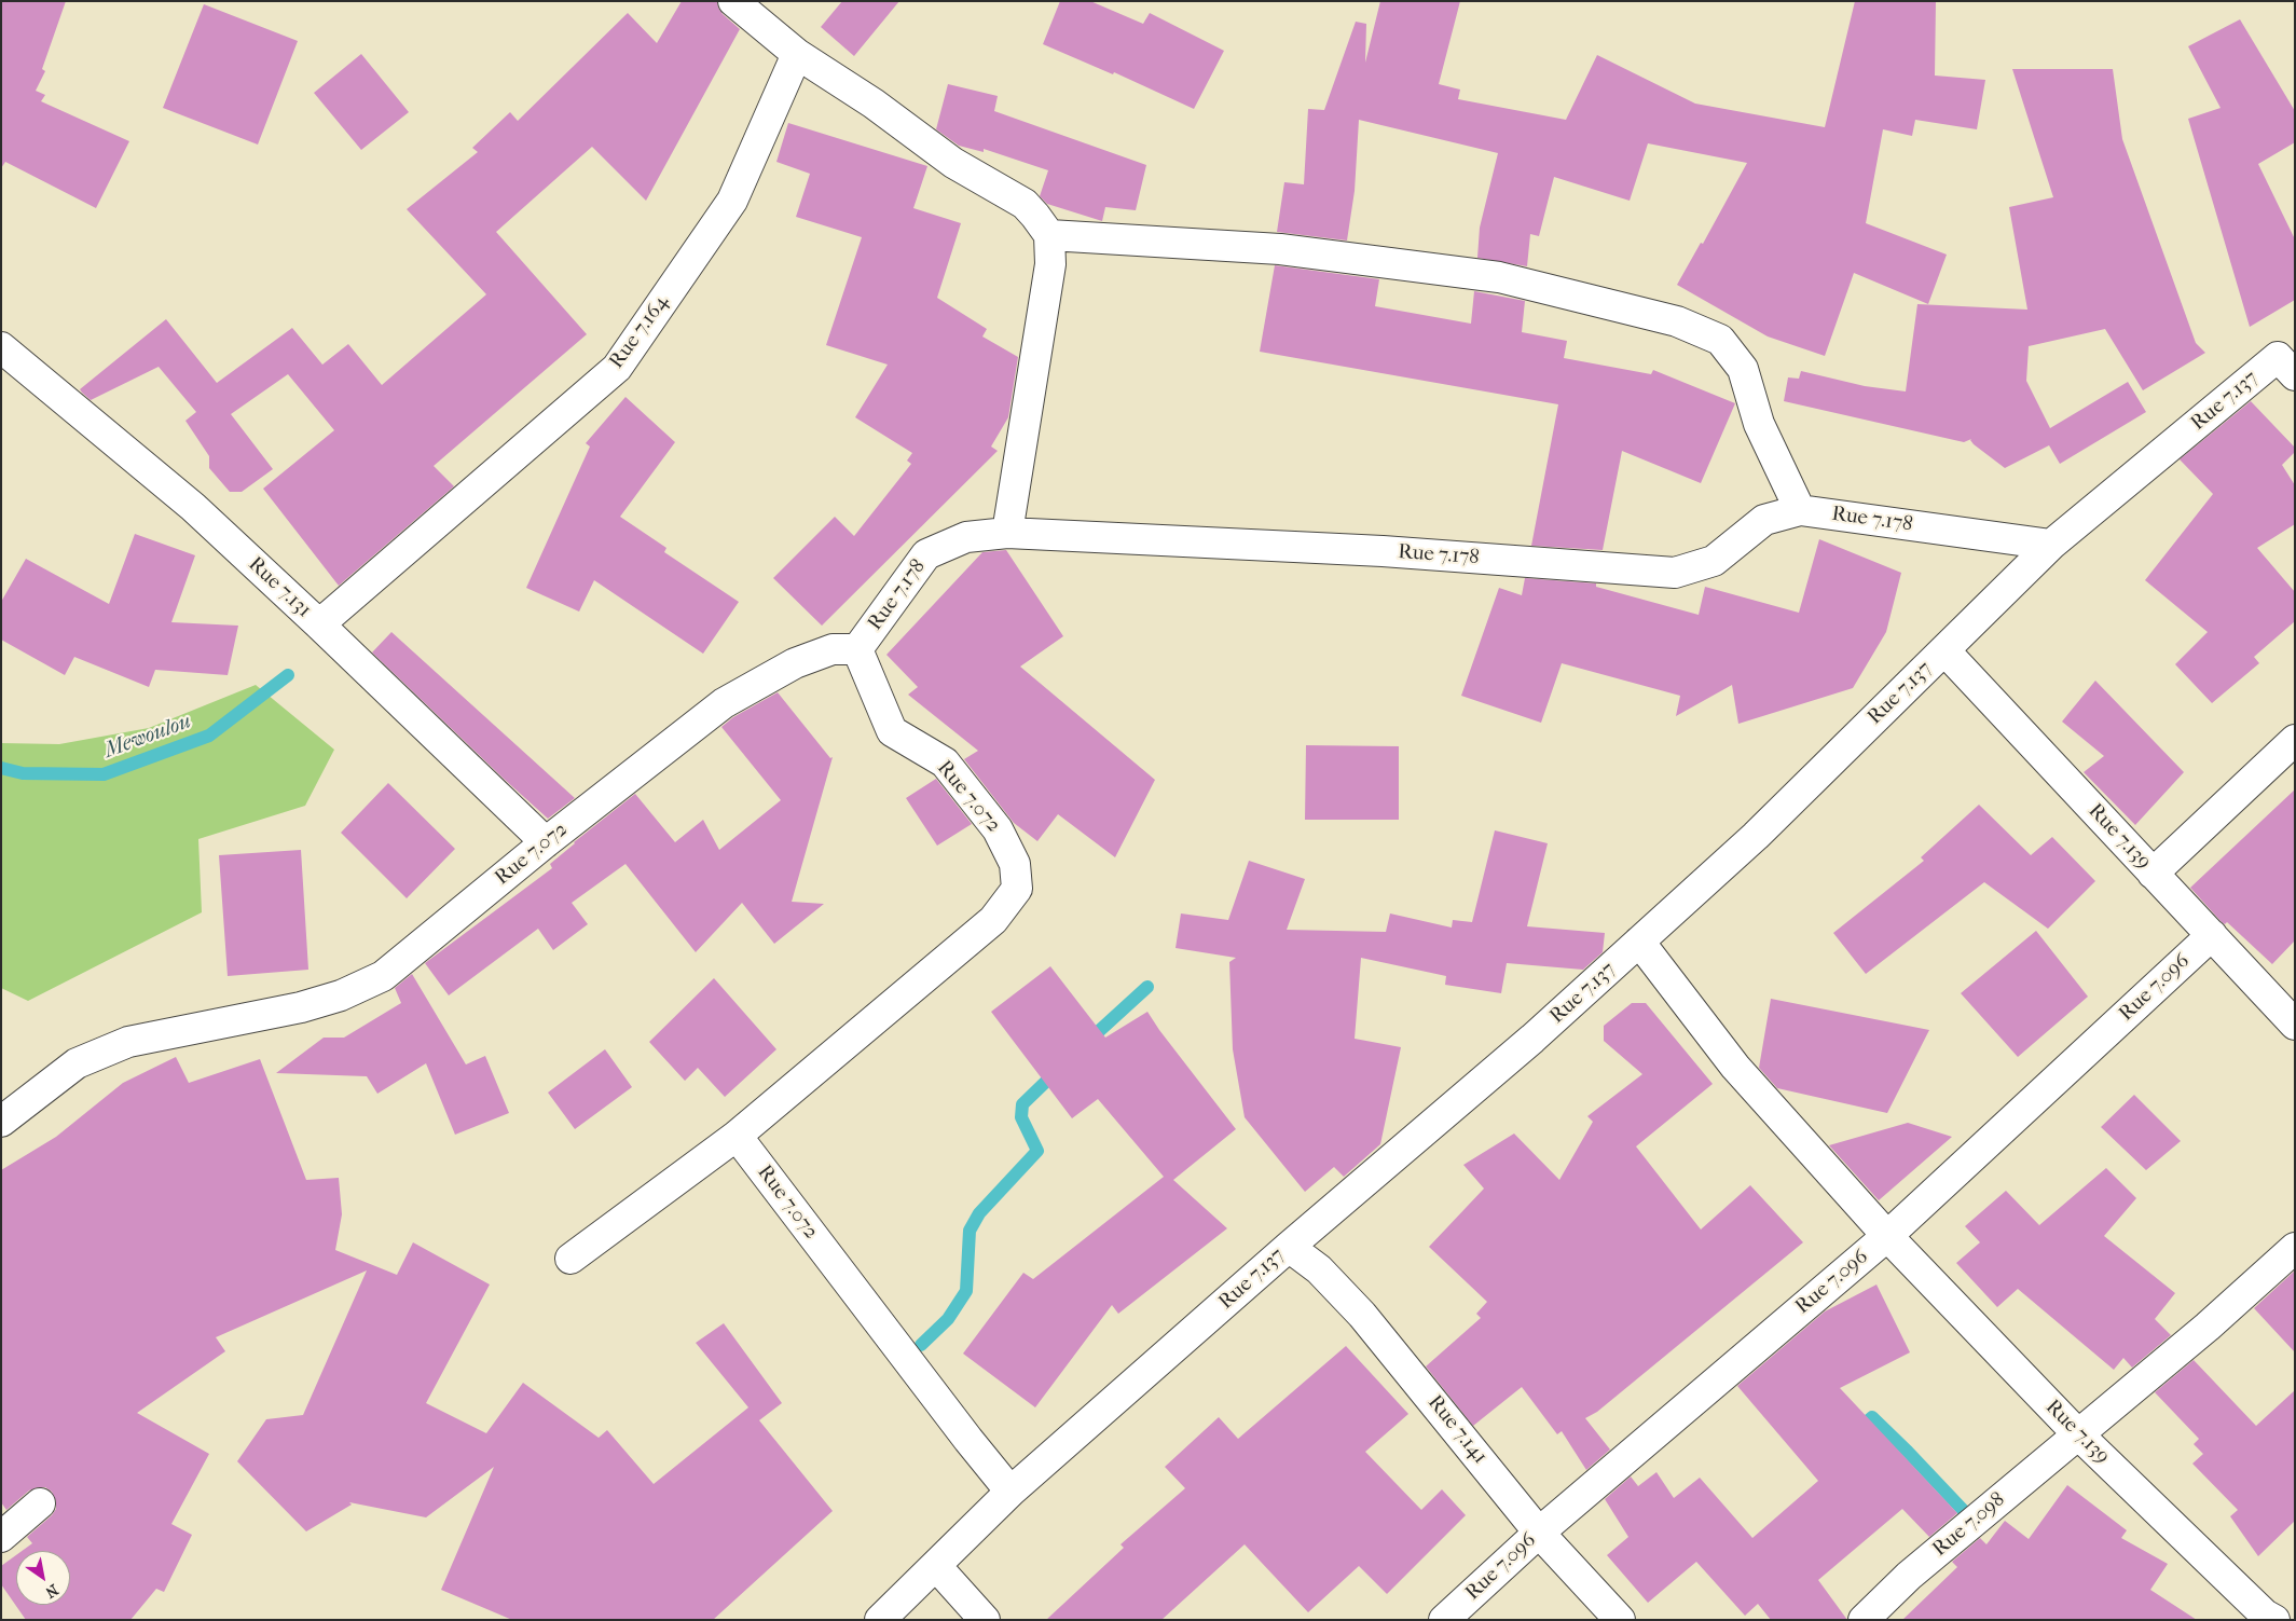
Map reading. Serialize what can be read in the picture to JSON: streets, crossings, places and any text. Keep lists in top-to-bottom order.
{
  "streets": {
    "street": [
      "Rue 7.164",
      "Rue 7.137",
      "Rue 7.178",
      "Rue 7.131",
      "Rue 7.072",
      "Rue 7.139",
      "Rue 7.096",
      "Rue 7.141",
      "Rue 7.098"
    ]
  },
  "crossings": [
    ["Rue 7.164", "Rue 7.131"],
    ["Rue 7.137", "Rue 7.178"],
    ["Rue 7.137", "Rue 7.072"],
    ["Rue 7.137", "Rue 7.139"],
    ["Rue 7.137", "Rue 7.141"],
    ["Rue 7.178", "Rue 7.072"],
    ["Rue 7.131", "Rue 7.072"],
    ["Rue 7.139", "Rue 7.096"],
    ["Rue 7.139", "Rue 7.098"],
    ["Rue 7.096", "Rue 7.141"]
  ],
  "water": ["Mewoulou"],
  "north": "bottom right"
}
